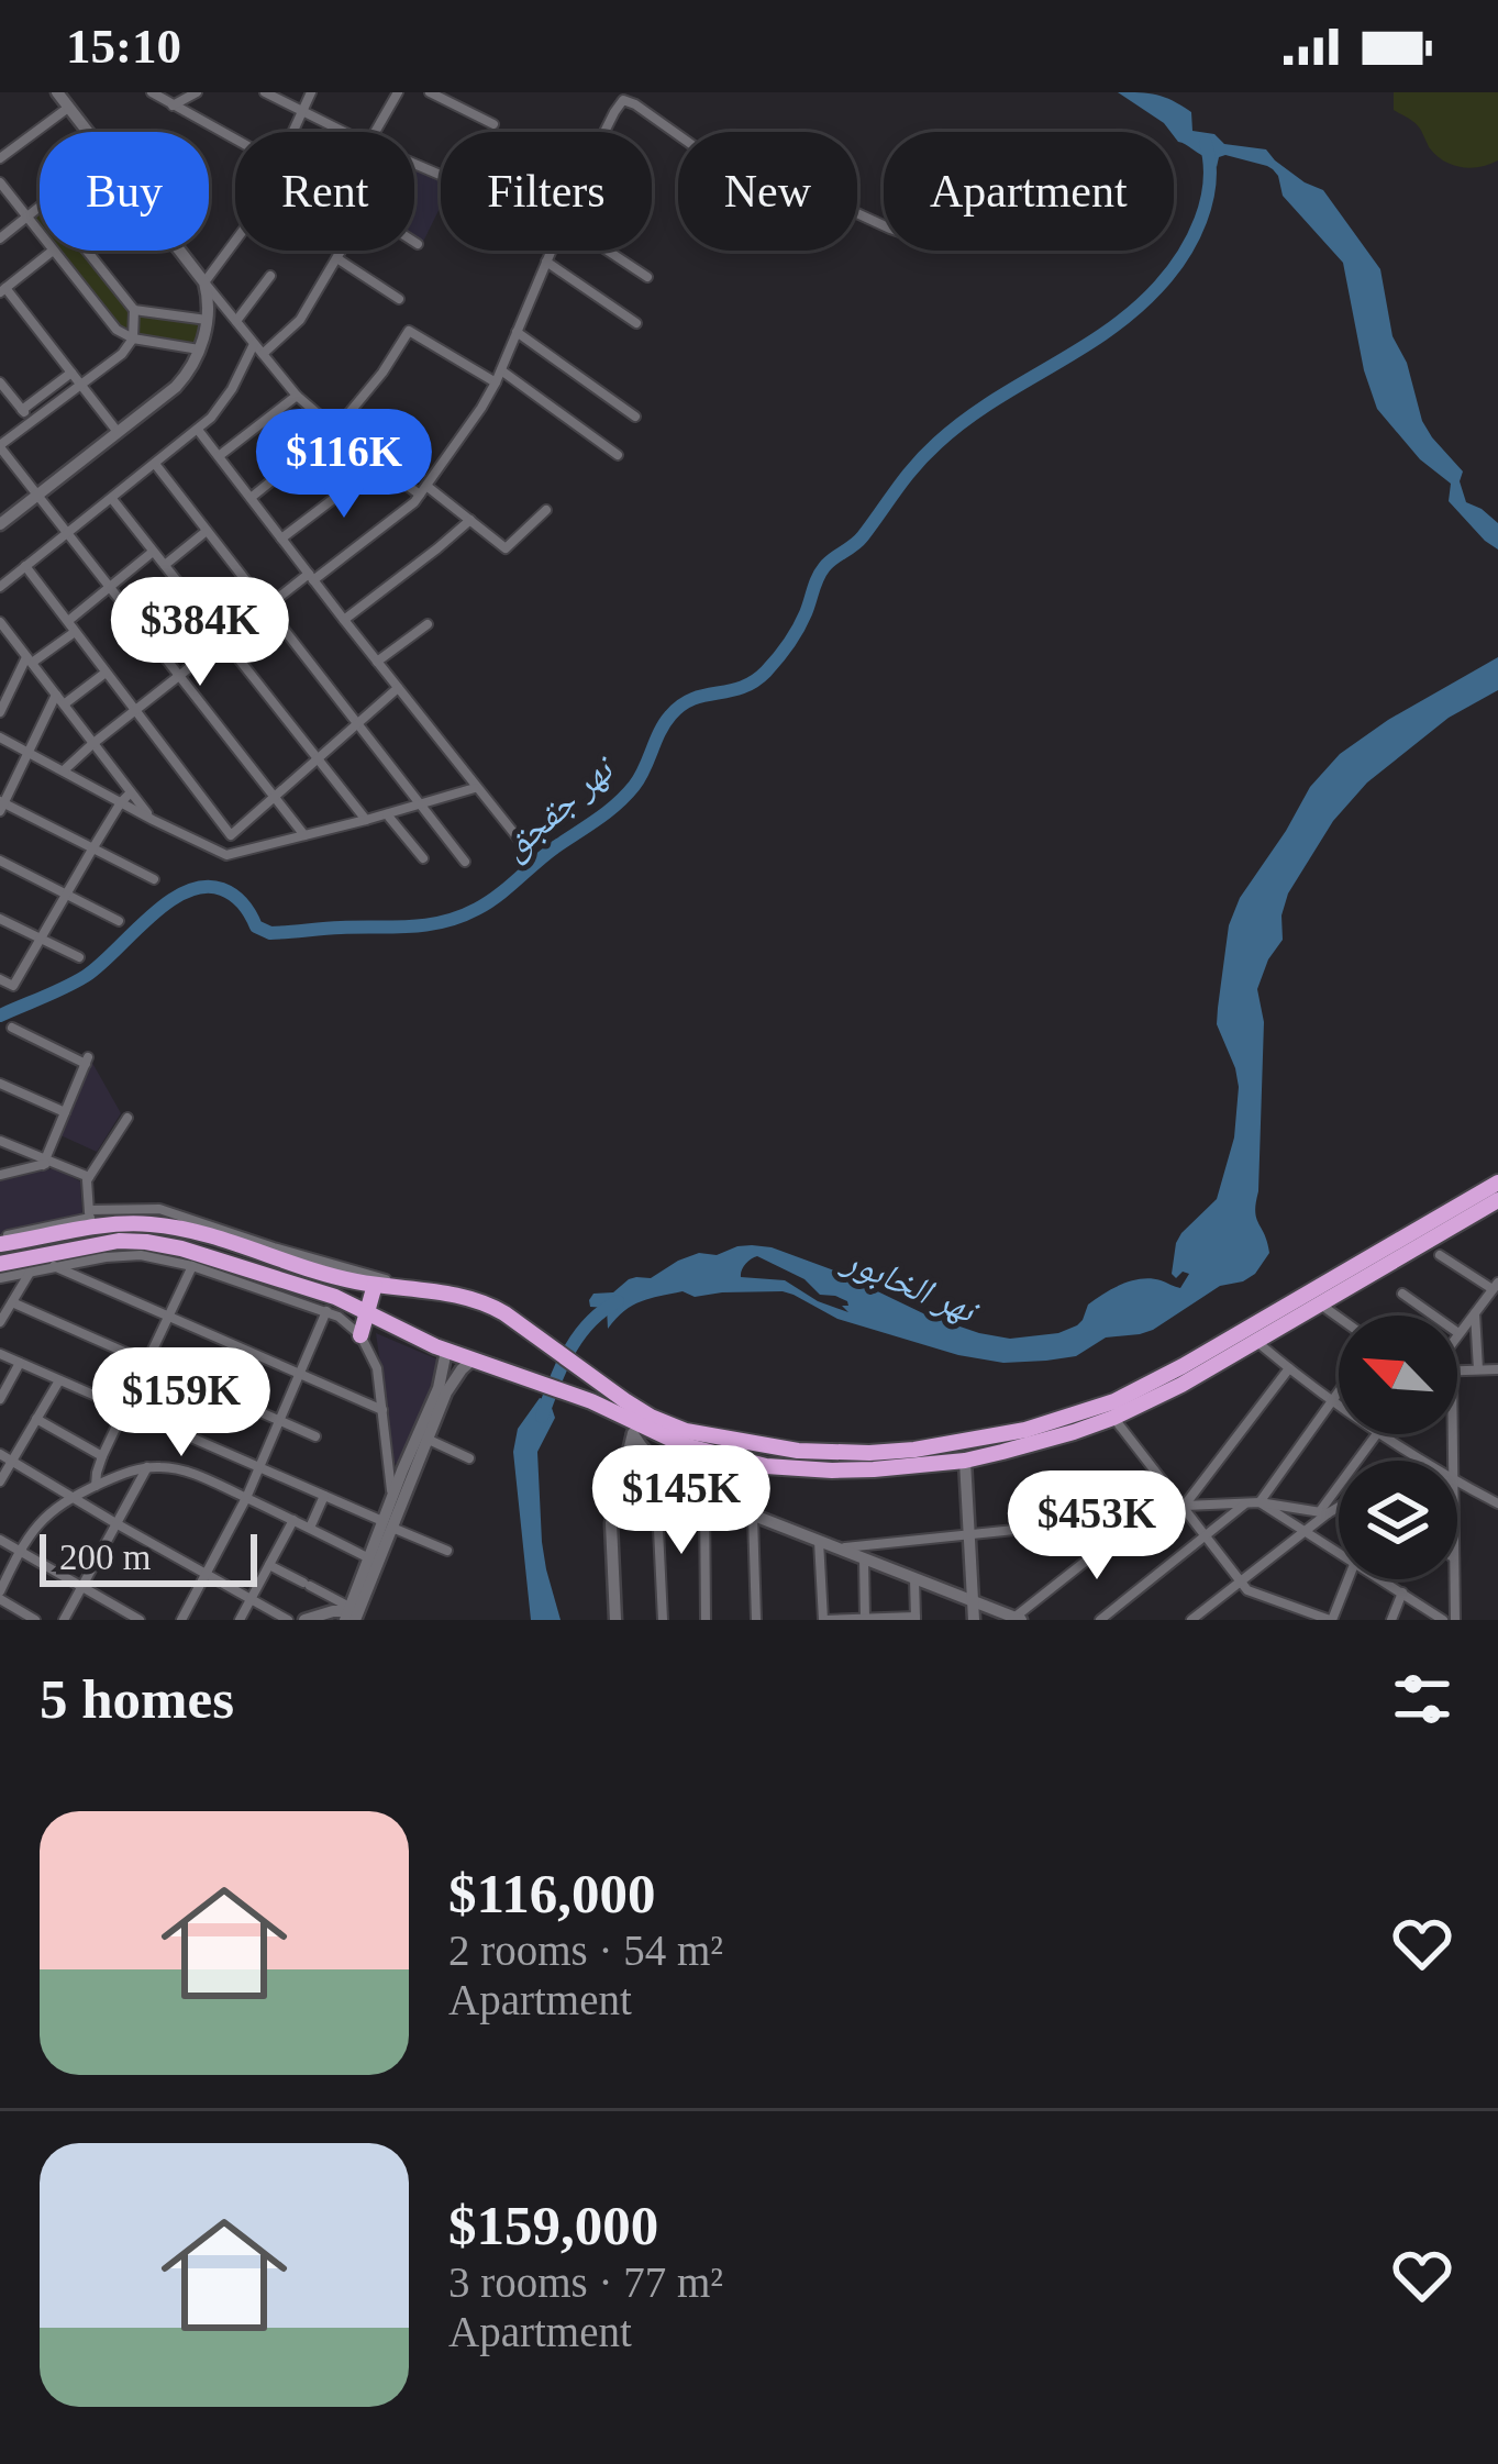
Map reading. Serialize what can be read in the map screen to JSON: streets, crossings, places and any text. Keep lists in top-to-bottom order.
{
  "water": ["نهر جقجق", "نهر الخابور"],
  "scale_bar": "200 m",
  "north": "top left",
  "page": {
    "status": "15:10",
    "chip": [
      "Buy",
      "Rent",
      "Filters",
      "New",
      "Apartment"
    ],
    "price": [
      "$116K",
      "$384K",
      "$159K",
      "$145K",
      "$453K"
    ],
    "scale": "200 m",
    "heading": "5 homes",
    "list": [
      {
        "name": "$116,000",
        "note": "2 rooms · 54 m² · Apartment"
      },
      {
        "name": "$159,000",
        "note": "3 rooms · 77 m² · Apartment"
      }
    ]
  }
}
